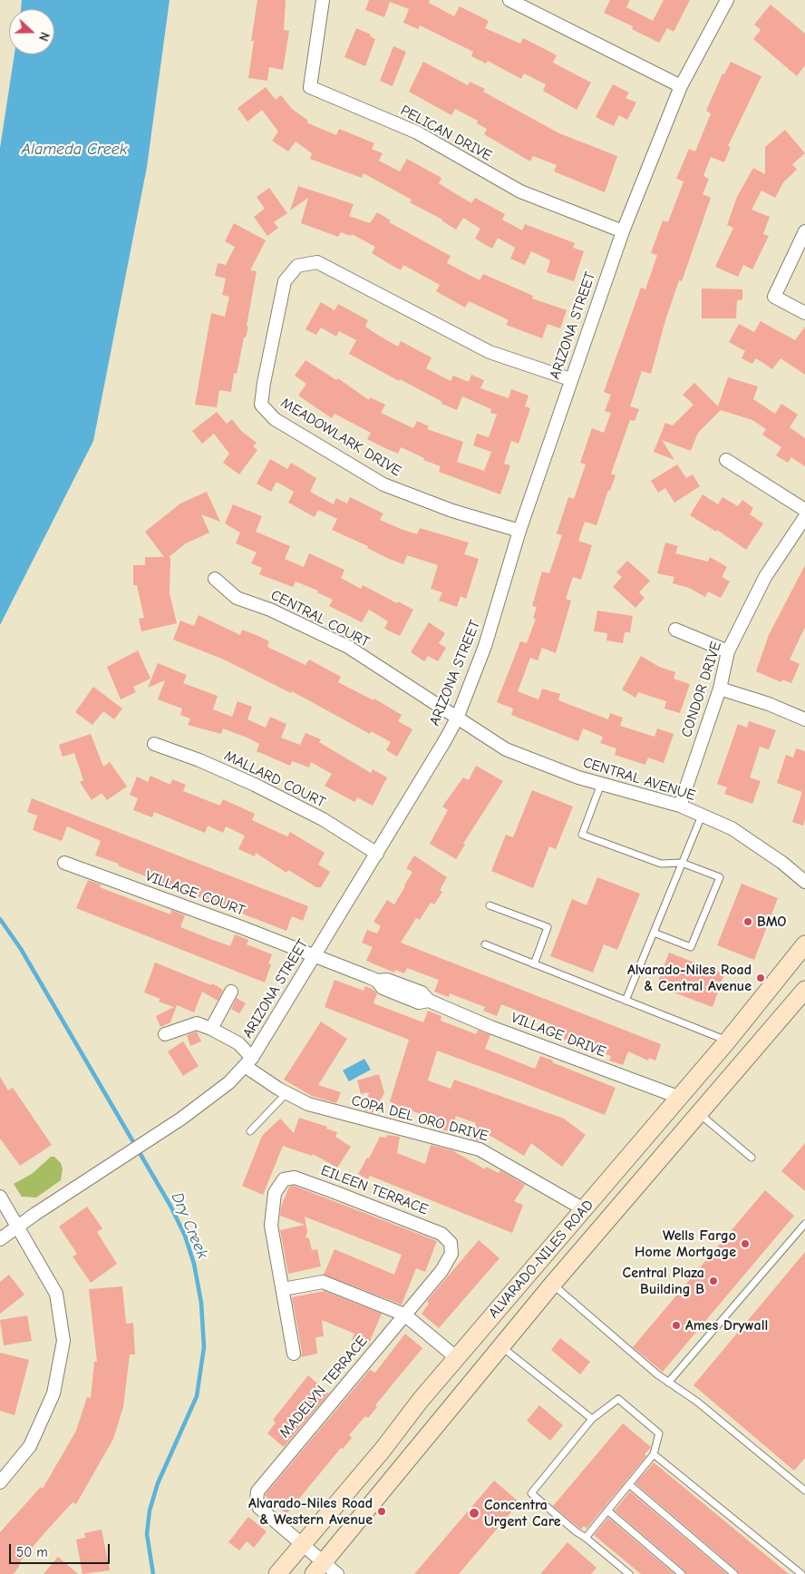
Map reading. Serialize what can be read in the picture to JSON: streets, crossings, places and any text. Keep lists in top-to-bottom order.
{
  "streets": {
    "main road": ["ALVARADO-NILES ROAD"],
    "street": [
      "PELICAN DRIVE",
      "ARIZONA STREET",
      "MEADOWLARK DRIVE",
      "CENTRAL COURT",
      "CONDOR DRIVE",
      "MALLARD COURT",
      "CENTRAL AVENUE",
      "VILLAGE COURT",
      "VILLAGE DRIVE",
      "COPA DEL ORO DRIVE",
      "EILEEN TERRACE",
      "MADELYN TERRACE"
    ]
  },
  "crossings": [
    ["PELICAN DRIVE", "ARIZONA STREET"],
    ["ARIZONA STREET", "MEADOWLARK DRIVE"],
    ["ARIZONA STREET", "CENTRAL COURT"],
    ["ARIZONA STREET", "MALLARD COURT"],
    ["ARIZONA STREET", "CENTRAL AVENUE"],
    ["ARIZONA STREET", "VILLAGE COURT"],
    ["ARIZONA STREET", "VILLAGE DRIVE"],
    ["ARIZONA STREET", "COPA DEL ORO DRIVE"],
    ["CENTRAL COURT", "CENTRAL AVENUE"],
    ["CONDOR DRIVE", "CENTRAL AVENUE"],
    ["VILLAGE COURT", "VILLAGE DRIVE"],
    ["VILLAGE DRIVE", "ALVARADO-NILES ROAD"],
    ["COPA DEL ORO DRIVE", "ALVARADO-NILES ROAD"],
    ["EILEEN TERRACE", "MADELYN TERRACE"],
    ["ALVARADO-NILES ROAD", "MADELYN TERRACE"]
  ],
  "water": ["Alameda Creek", "Dry Creek"],
  "places": [
    "BMO",
    "Alvarado-Niles Road & Central Avenue",
    "Wells Fargo Home Mortgage",
    "Central Plaza Building B",
    "Ames Drywall",
    "Alvarado-Niles Road & Western Avenue",
    "Concentra Urgent Care"
  ],
  "scale_bar": "50 m",
  "north": "right"
}
